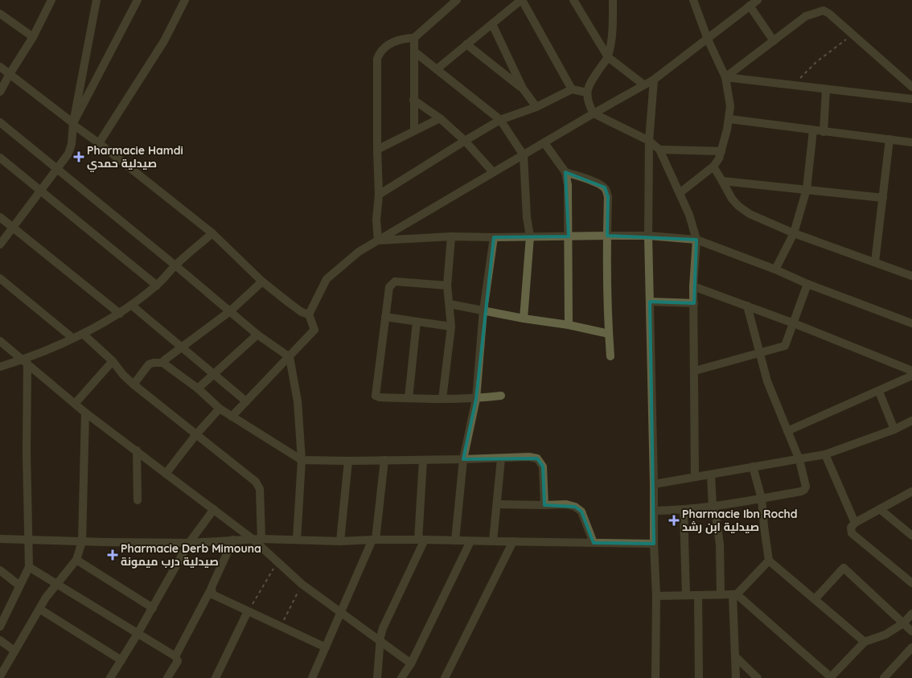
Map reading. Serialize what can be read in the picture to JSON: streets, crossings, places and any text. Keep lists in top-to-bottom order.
{
  "places": {
    "health": ["Pharmacie Hamdi صيدلية حمدي", "Pharmacie Ibn Rochd صيدلية ابن رشد", "Pharmacie Derb Mimouna صيدلية درب ميمونة"]
  }
}
